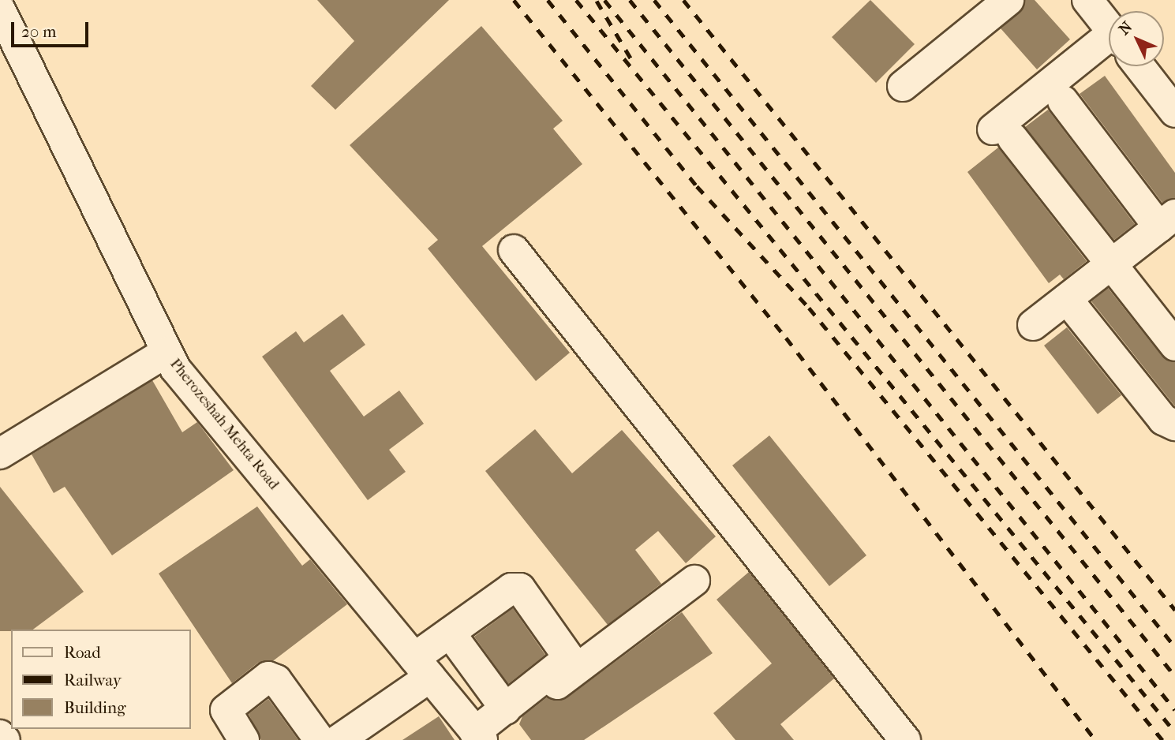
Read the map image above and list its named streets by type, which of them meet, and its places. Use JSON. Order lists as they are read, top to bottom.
{
  "streets": {
    "street": ["Pherozeshah Mehta Road"]
  },
  "legend": ["Road", "Railway", "Building"],
  "scale_bar": "20 m",
  "north": "top left"
}
